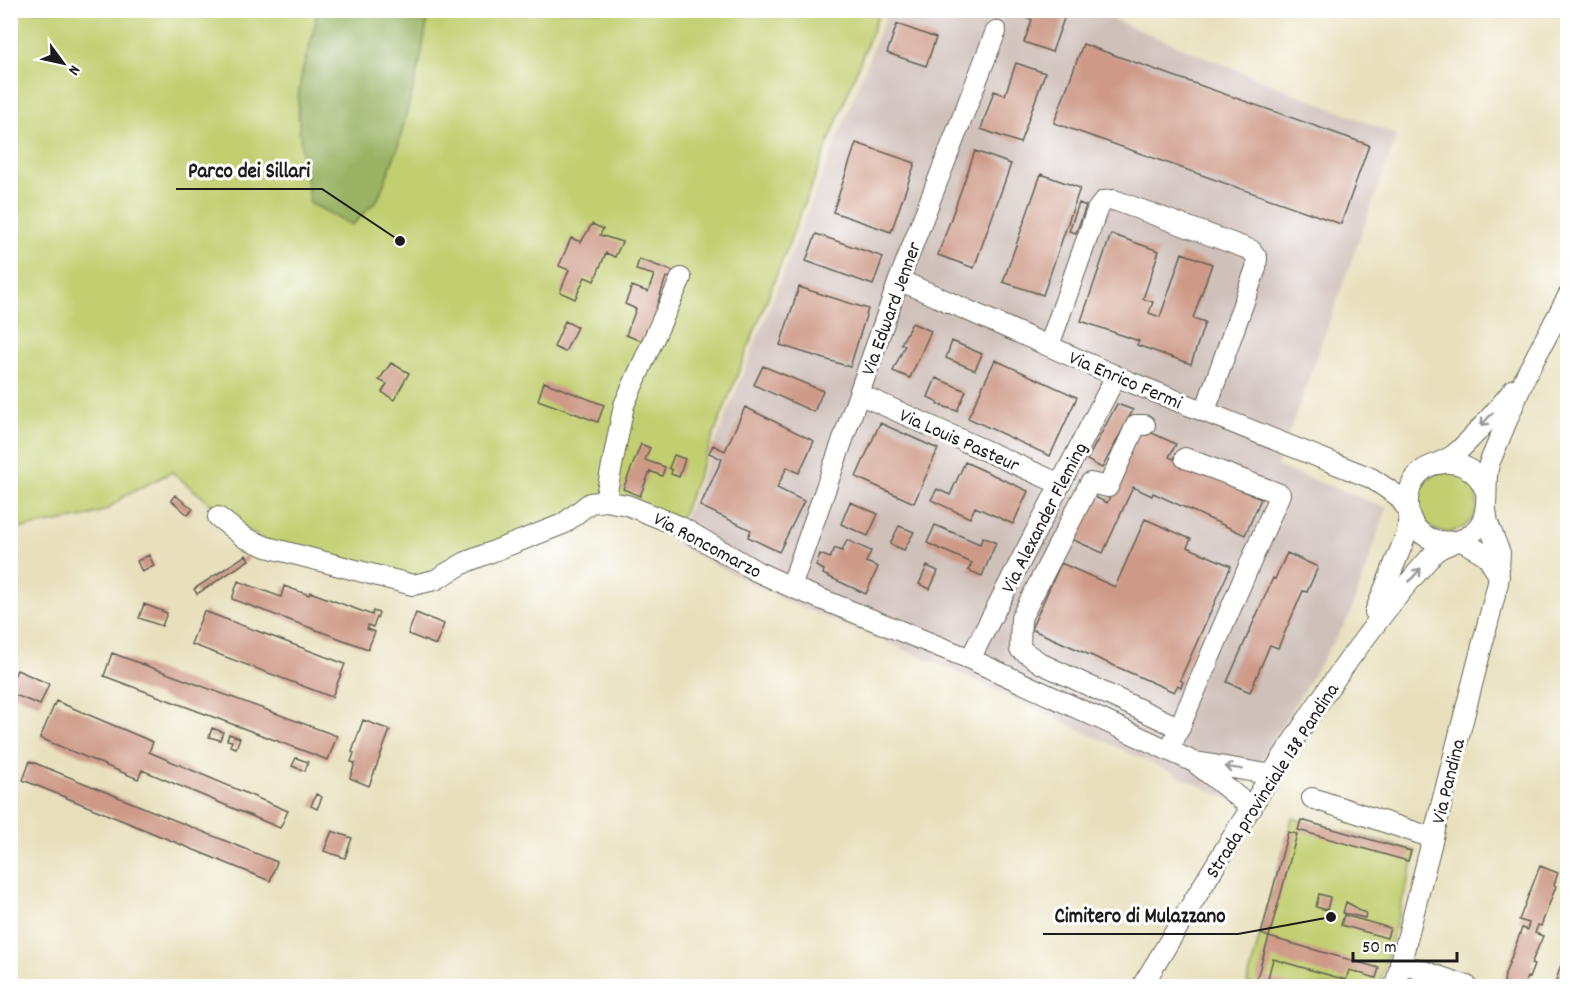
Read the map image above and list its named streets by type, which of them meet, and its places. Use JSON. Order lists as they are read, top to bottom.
{
  "streets": {
    "street": [
      "Via Edward Jenner",
      "Via Enrico Fermi",
      "Via Louis Pasteur",
      "Via Alexander Fleming",
      "Via Roncomarzo",
      "Strada provinciale 138 Pandina",
      "Via Pandina"
    ]
  },
  "crossings": [
    ["Via Edward Jenner", "Via Enrico Fermi"],
    ["Via Edward Jenner", "Via Louis Pasteur"],
    ["Via Edward Jenner", "Via Roncomarzo"],
    ["Via Enrico Fermi", "Via Alexander Fleming"],
    ["Via Enrico Fermi", "Via Pandina"],
    ["Via Louis Pasteur", "Via Alexander Fleming"],
    ["Via Alexander Fleming", "Via Roncomarzo"],
    ["Via Roncomarzo", "Strada provinciale 138 Pandina"]
  ],
  "places": ["Parco dei Sillari", "Cimitero di Mulazzano"],
  "scale_bar": "50 m",
  "north": "bottom right"
}
